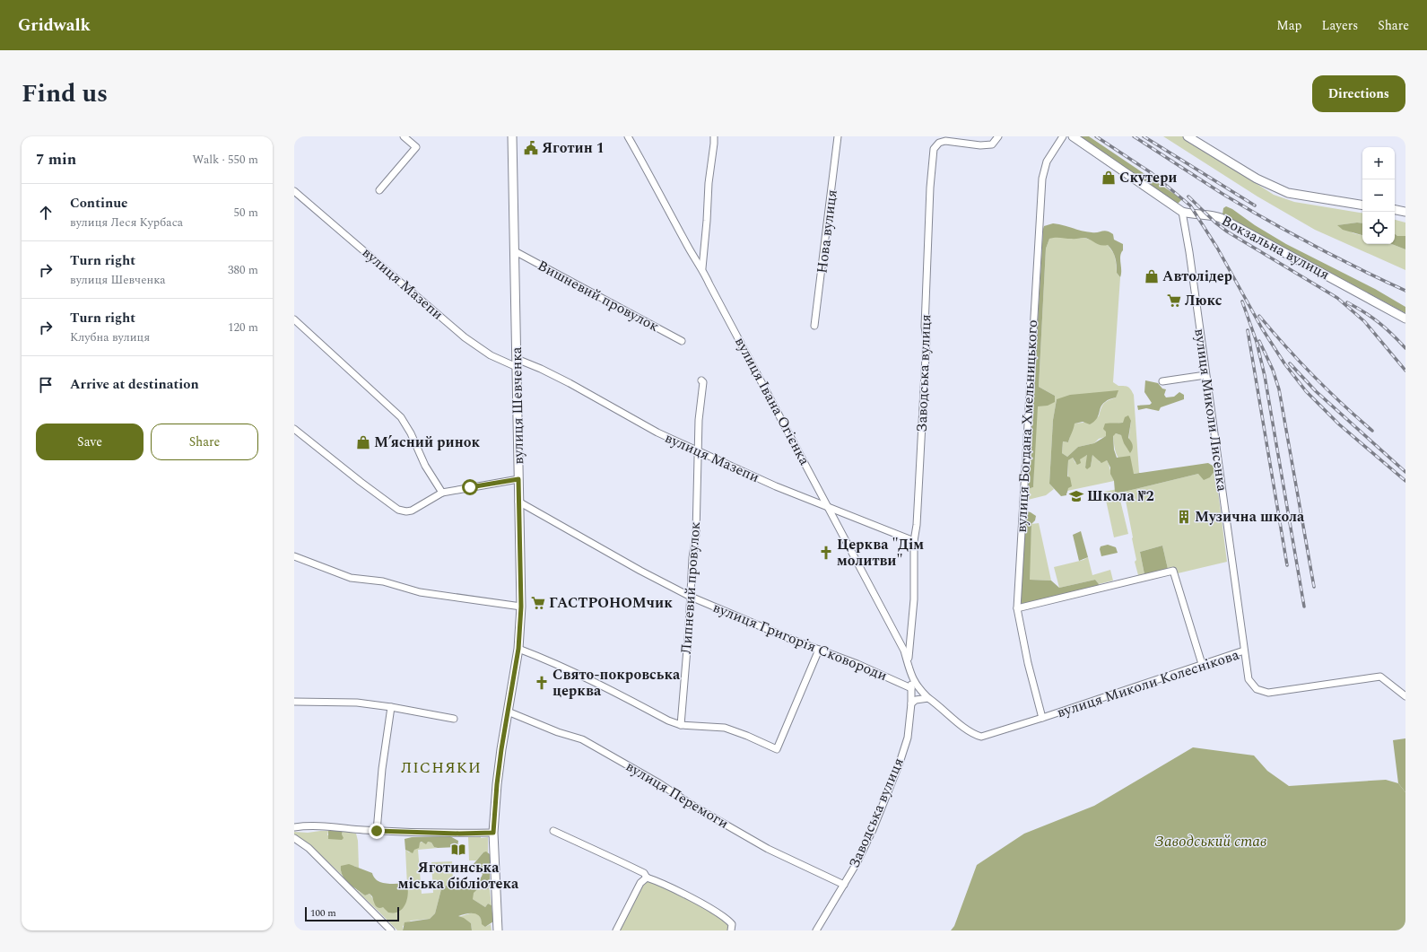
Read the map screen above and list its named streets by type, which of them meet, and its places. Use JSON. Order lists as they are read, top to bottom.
{
  "streets": {
    "street": [
      "Нова вулиця",
      "Вокзальна вулиця",
      "вулиця Мазепи",
      "Вишневий провулок",
      "Заводська вулиця",
      "вулиця Івана Огієнка",
      "вулиця Шевченка",
      "вулиця Миколи Лисенка",
      "вулиця Богдана Хмельницького",
      "Липневий провулок",
      "вулиця Григорія Сковороди",
      "вулиця Миколи Колеснікова",
      "вулиця Перемоги"
    ]
  },
  "crossings": [
    ["Вокзальна вулиця", "вулиця Миколи Лисенка"],
    ["вулиця Мазепи", "Заводська вулиця"],
    ["вулиця Мазепи", "вулиця Івана Огієнка"],
    ["вулиця Мазепи", "вулиця Шевченка"],
    ["вулиця Мазепи", "Липневий провулок"],
    ["Вишневий провулок", "вулиця Шевченка"],
    ["Заводська вулиця", "вулиця Івана Огієнка"],
    ["Заводська вулиця", "вулиця Григорія Сковороди"],
    ["Заводська вулиця", "вулиця Миколи Колеснікова"],
    ["Заводська вулиця", "вулиця Перемоги"],
    ["вулиця Шевченка", "вулиця Григорія Сковороди"],
    ["вулиця Шевченка", "вулиця Перемоги"],
    ["вулиця Миколи Лисенка", "вулиця Миколи Колеснікова"],
    ["вулиця Богдана Хмельницького", "вулиця Миколи Колеснікова"],
    ["Липневий провулок", "вулиця Григорія Сковороди"]
  ],
  "districts": ["ЛІСНЯКИ"],
  "water": ["Заводський став"],
  "places": {
    "public building": ["Яготин 1"],
    "shop": ["Скутери", "Автолідер", "М’ясний ринок"],
    "supermarket": ["Люкс", "ГАСТРОНОМчик"],
    "school or university": ["Школа №2"],
    "building": ["Музична школа"],
    "church": ["Церква \"Дім молитви\"", "Свято-покровська церква"],
    "library": ["Яготинська міська бібліотека"]
  },
  "scale_bar": "100 m",
  "page": {
    "header": "Gridwalk",
    "nav": ["Map", "Layers", "Share"],
    "title": "Find us",
    "buttons": [
      "Directions",
      ["Save", "Share"]
    ],
    "heading": ["7 min", "Walk · 550 m"],
    "map_buttons": ["+", "−"],
    "list": [
      ["Continue", "вулиця Леся Курбаса", "50 m"],
      ["Turn right", "вулиця Шевченка", "380 m"],
      ["Turn right", "Клубна вулиця", "120 m"],
      "Arrive at destination"
    ],
    "scale": "100 m"
  }
}
